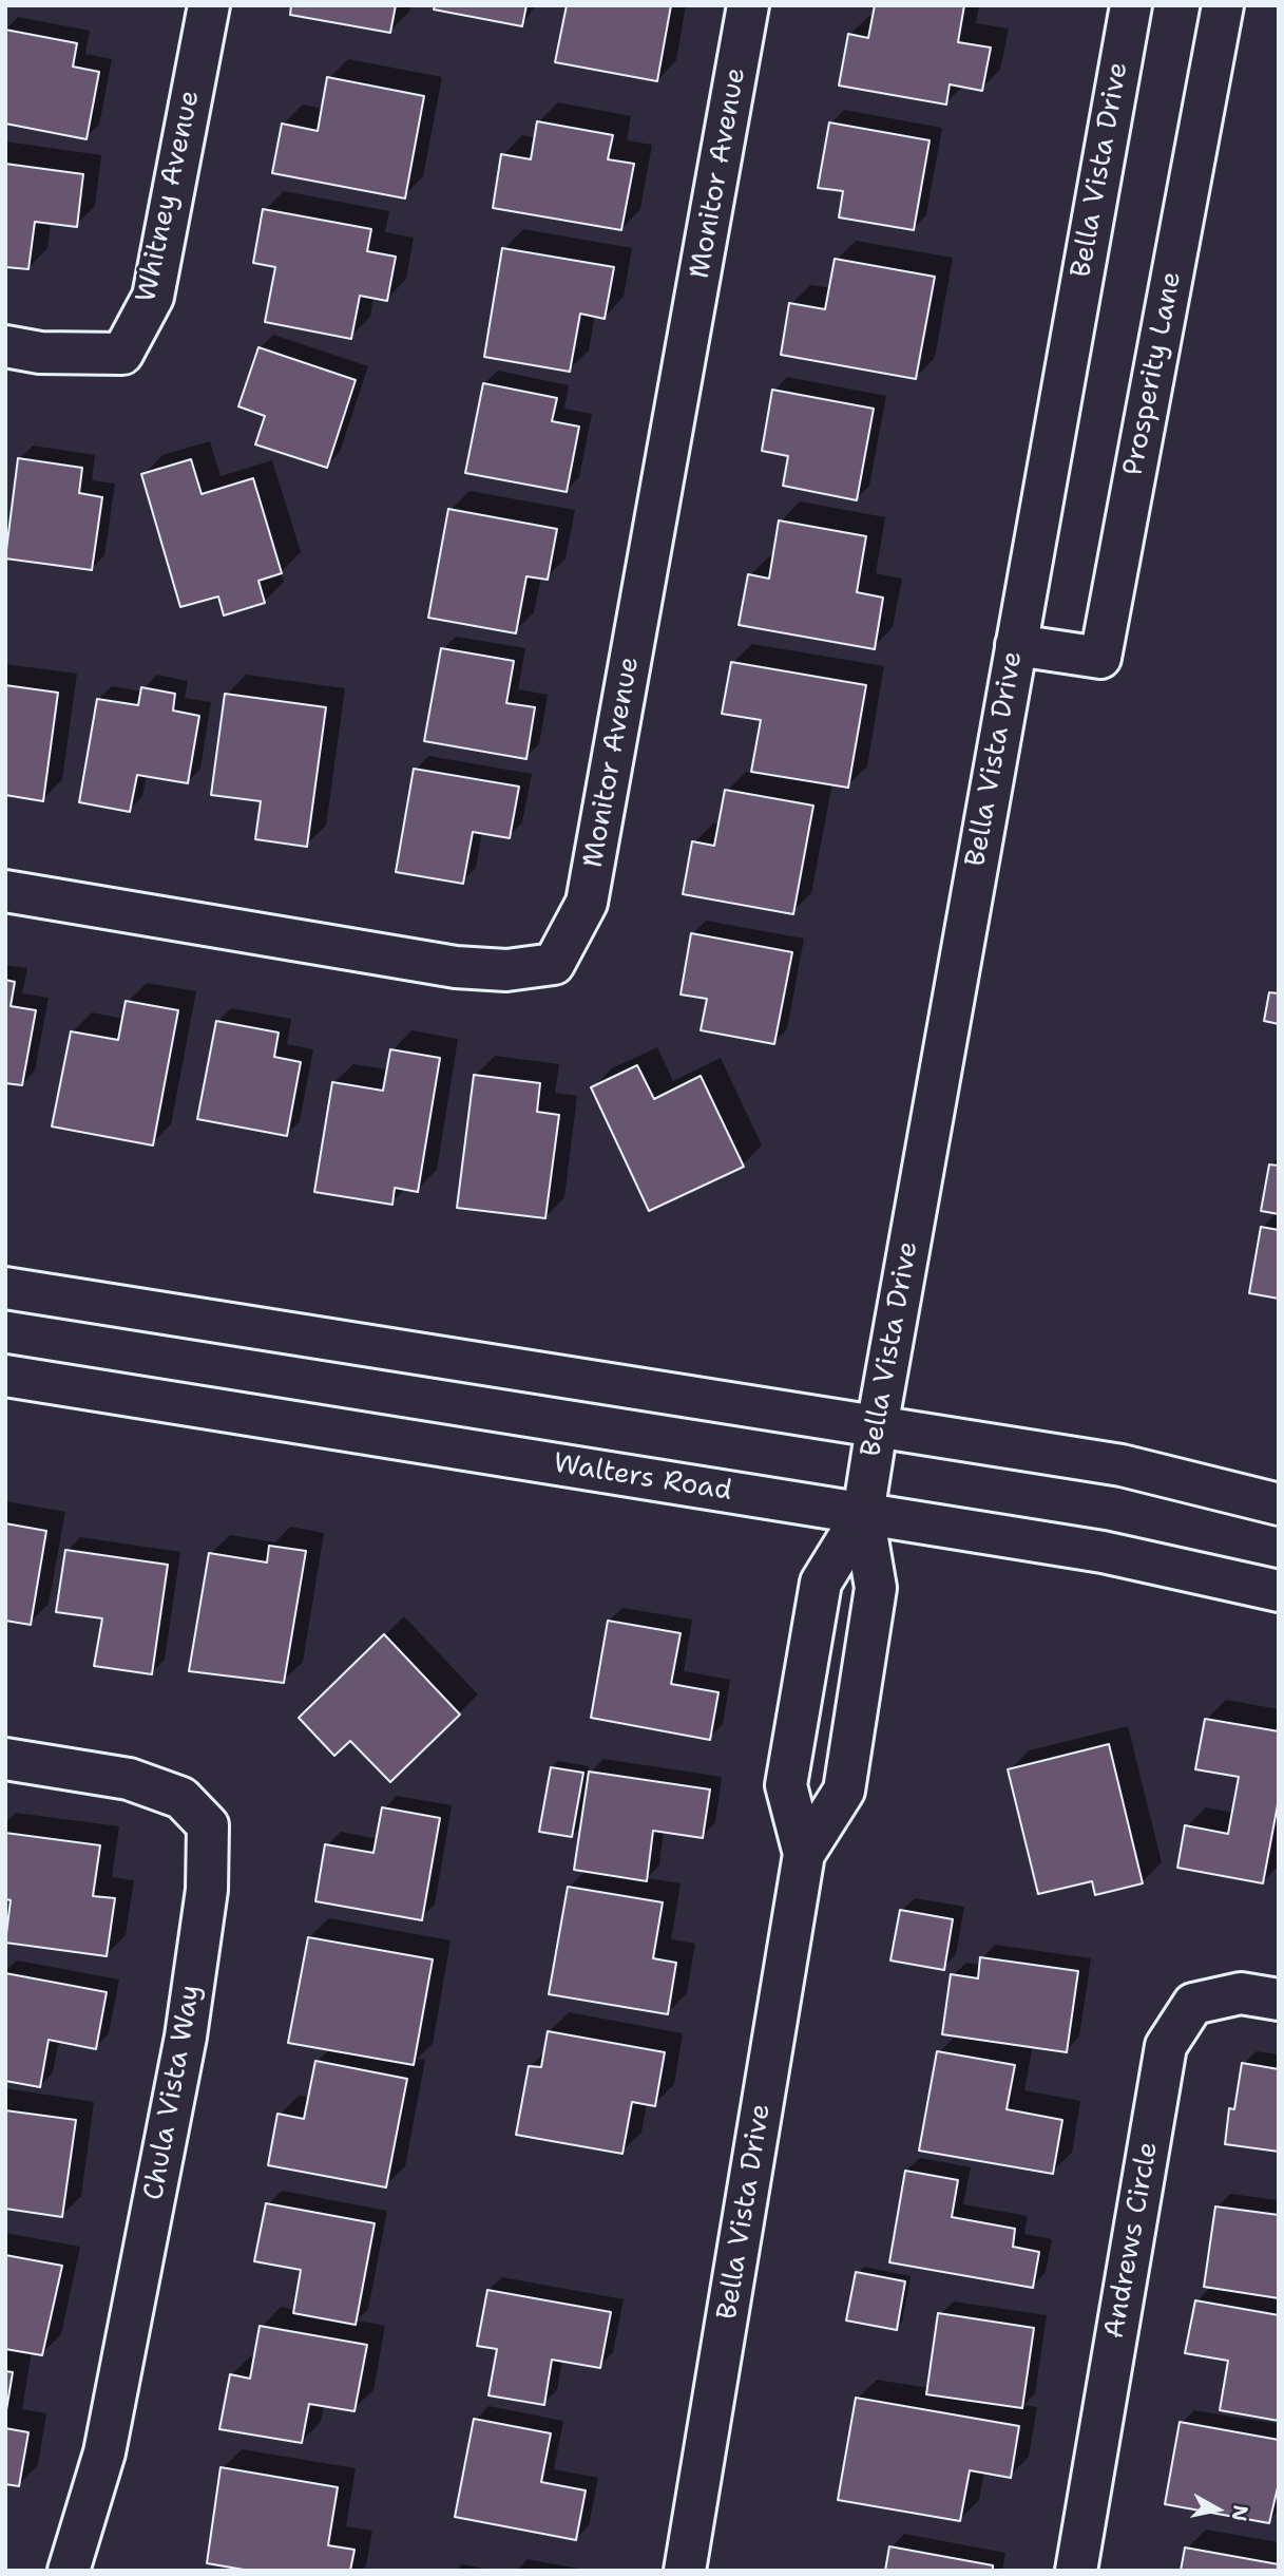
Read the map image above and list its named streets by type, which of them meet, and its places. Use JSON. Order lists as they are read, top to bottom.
{
  "streets": {
    "street": [
      "Bella Vista Drive",
      "Monitor Avenue",
      "Whitney Avenue",
      "Prosperity Lane",
      "Walters Road",
      "Chula Vista Way",
      "Andrews Circle"
    ]
  },
  "crossings": [
    ["Bella Vista Drive", "Prosperity Lane"],
    ["Bella Vista Drive", "Walters Road"]
  ],
  "north": "right"
}
